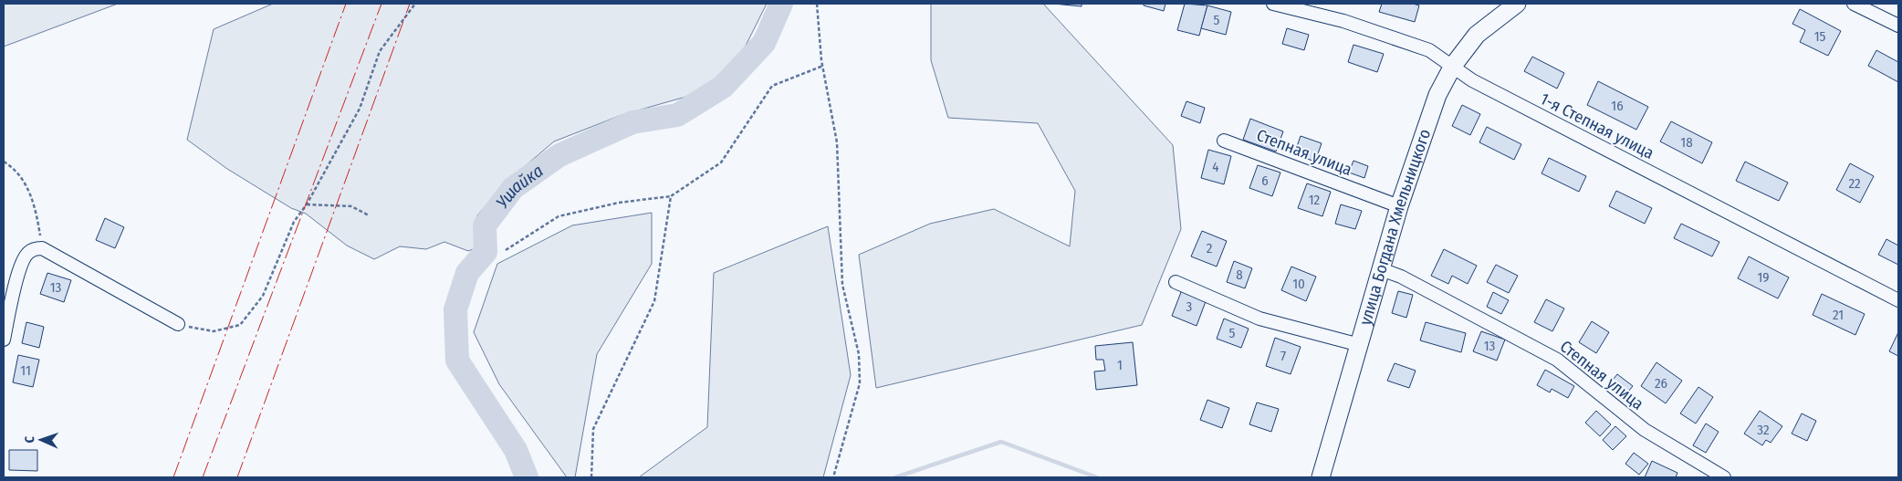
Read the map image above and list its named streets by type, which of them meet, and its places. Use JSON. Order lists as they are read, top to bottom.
{
  "streets": {
    "street": ["1-я Степная улица", "Степная улица", "улица Богдана Хмельницкого"]
  },
  "crossings": [
    ["1-я Степная улица", "улица Богдана Хмельницкого"],
    ["Степная улица", "улица Богдана Хмельницкого"]
  ],
  "water": ["Ушайка"],
  "house_numbers": [
    "5",
    "15",
    "16",
    "18",
    "4",
    "6",
    "22",
    "12",
    "2",
    "8",
    "19",
    "10",
    "13",
    "3",
    "21",
    "5",
    "13",
    "7",
    "1",
    "11",
    "26",
    "32"
  ],
  "north": "left"
}
